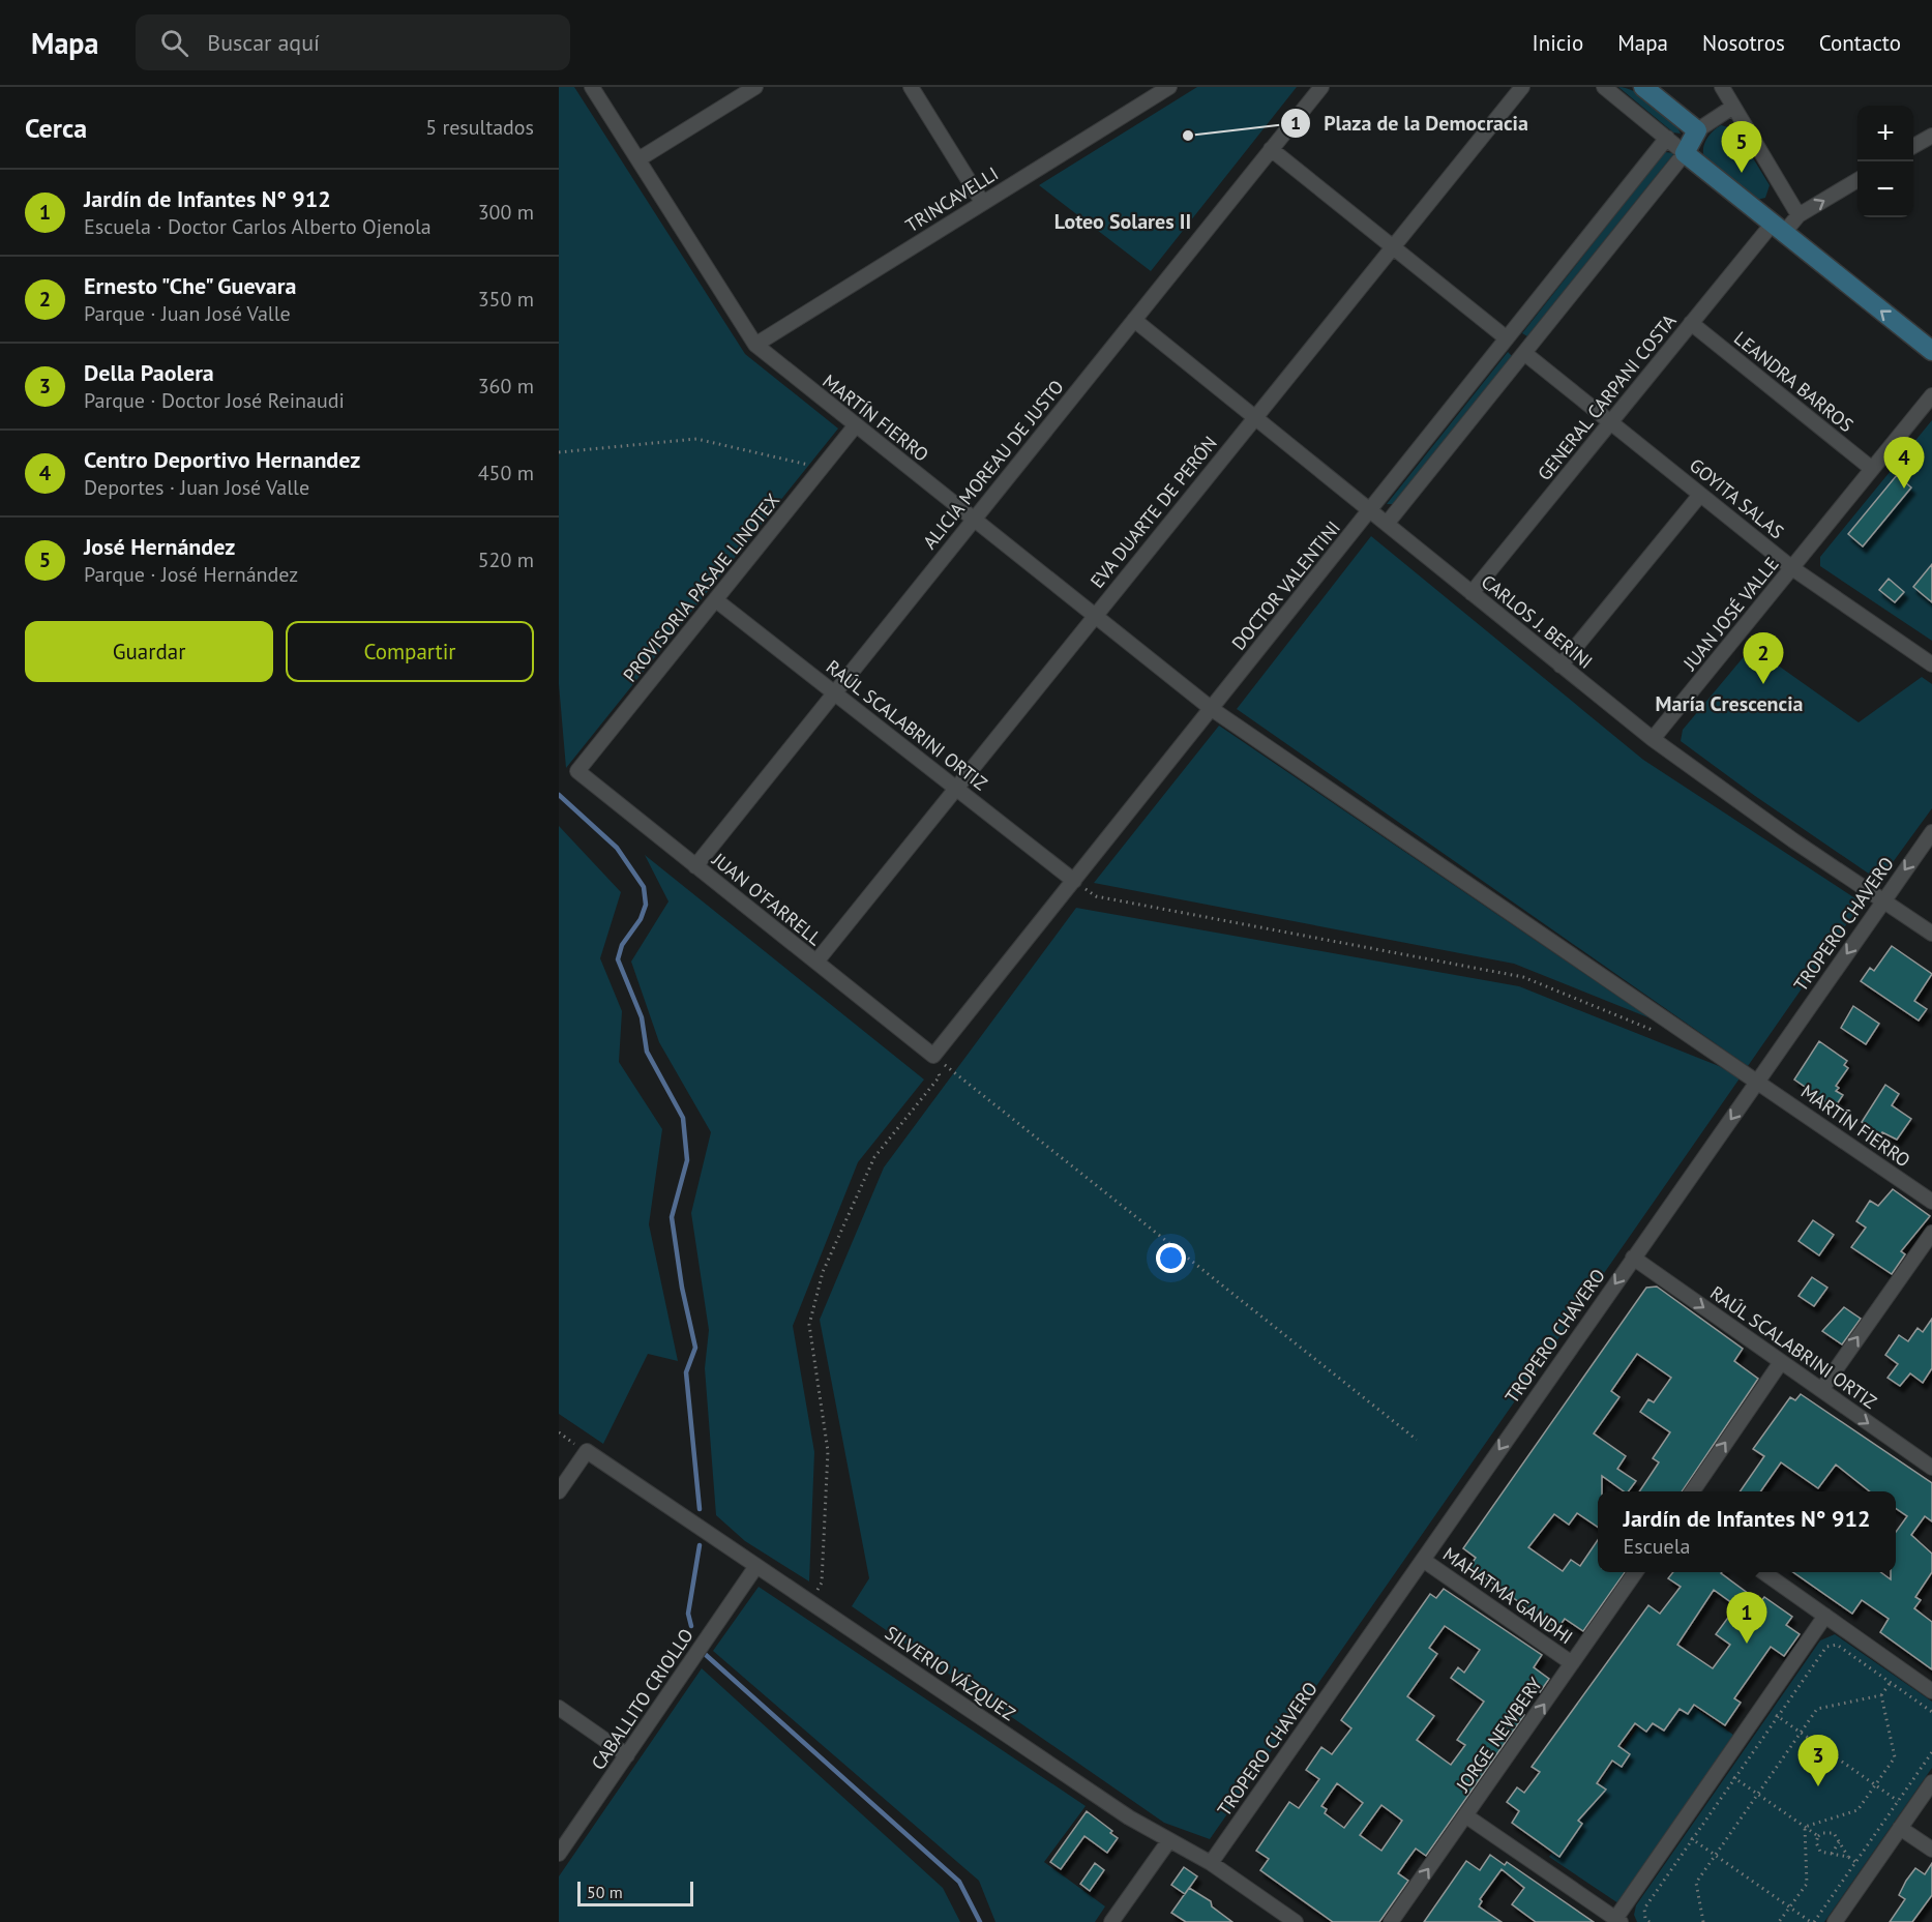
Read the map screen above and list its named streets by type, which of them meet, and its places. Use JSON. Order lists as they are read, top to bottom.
{
  "streets": {
    "street": [
      "TRINCAVELLI",
      "LEANDRA BARROS",
      "GENERAL CARPANI COSTA",
      "MARTÍN FIERRO",
      "ALICIA MOREAU DE JUSTO",
      "GOYITA SALAS",
      "EVA DUARTE DE PERÓN",
      "DOCTOR VALENTINI",
      "PROVISORIA PASAJE LINOTEX",
      "JUAN JOSÉ VALLE",
      "CARLOS J. BERINI",
      "RAÚL SCALABRINI ORTIZ",
      "JUAN O'FARRELL",
      "TROPERO CHAVERO",
      "MAHATMA GANDHI",
      "SILVERIO VÁZQUEZ",
      "CABALLITO CRIOLLO",
      "JORGE NEWBERY"
    ]
  },
  "crossings": [
    ["TRINCAVELLI", "MARTÍN FIERRO"],
    ["LEANDRA BARROS", "GENERAL CARPANI COSTA"],
    ["LEANDRA BARROS", "JUAN JOSÉ VALLE"],
    ["GENERAL CARPANI COSTA", "GOYITA SALAS"],
    ["GENERAL CARPANI COSTA", "CARLOS J. BERINI"],
    ["MARTÍN FIERRO", "ALICIA MOREAU DE JUSTO"],
    ["MARTÍN FIERRO", "EVA DUARTE DE PERÓN"],
    ["MARTÍN FIERRO", "DOCTOR VALENTINI"],
    ["MARTÍN FIERRO", "PROVISORIA PASAJE LINOTEX"],
    ["MARTÍN FIERRO", "TROPERO CHAVERO"],
    ["ALICIA MOREAU DE JUSTO", "CARLOS J. BERINI"],
    ["ALICIA MOREAU DE JUSTO", "RAÚL SCALABRINI ORTIZ"],
    ["ALICIA MOREAU DE JUSTO", "JUAN O'FARRELL"],
    ["GOYITA SALAS", "JUAN JOSÉ VALLE"],
    ["EVA DUARTE DE PERÓN", "CARLOS J. BERINI"],
    ["EVA DUARTE DE PERÓN", "RAÚL SCALABRINI ORTIZ"],
    ["EVA DUARTE DE PERÓN", "JUAN O'FARRELL"],
    ["DOCTOR VALENTINI", "CARLOS J. BERINI"],
    ["DOCTOR VALENTINI", "RAÚL SCALABRINI ORTIZ"],
    ["DOCTOR VALENTINI", "JUAN O'FARRELL"],
    ["PROVISORIA PASAJE LINOTEX", "RAÚL SCALABRINI ORTIZ"],
    ["PROVISORIA PASAJE LINOTEX", "JUAN O'FARRELL"],
    ["JUAN JOSÉ VALLE", "CARLOS J. BERINI"],
    ["CARLOS J. BERINI", "TROPERO CHAVERO"],
    ["RAÚL SCALABRINI ORTIZ", "TROPERO CHAVERO"],
    ["TROPERO CHAVERO", "MAHATMA GANDHI"],
    ["TROPERO CHAVERO", "SILVERIO VÁZQUEZ"],
    ["MAHATMA GANDHI", "JORGE NEWBERY"],
    ["SILVERIO VÁZQUEZ", "CABALLITO CRIOLLO"]
  ],
  "one_way": ["RAÚL SCALABRINI ORTIZ", "TROPERO CHAVERO", "JORGE NEWBERY"],
  "districts": ["Loteo Solares II", "María Crescencia"],
  "places": ["Plaza de la Democracia"],
  "scale_bar": "50 m",
  "page": {
    "header": "Mapa",
    "search": "Buscar aquí",
    "nav": [
      "Inicio",
      "Mapa",
      "Nosotros",
      "Contacto"
    ],
    "heading": ["Cerca", "5 resultados"],
    "map_buttons": ["+", "−"],
    "pins": [
      "5",
      "4",
      "2",
      "1",
      "3"
    ],
    "list": [
      {
        "mark": "1",
        "name": "Jardín de Infantes N° 912",
        "note": "Escuela · Doctor Carlos Alberto Ojenola",
        "value": "300 m"
      },
      {
        "mark": "2",
        "name": "Ernesto \"Che\" Guevara",
        "note": "Parque · Juan José Valle",
        "value": "350 m"
      },
      {
        "mark": "3",
        "name": "Della Paolera",
        "note": "Parque · Doctor José Reinaudi",
        "value": "360 m"
      },
      {
        "mark": "4",
        "name": "Centro Deportivo Hernandez",
        "note": "Deportes · Juan José Valle",
        "value": "450 m"
      },
      {
        "mark": "5",
        "name": "José Hernández",
        "note": "Parque · José Hernández",
        "value": "520 m"
      }
    ],
    "buttons": ["Guardar", "Compartir"],
    "popup": ["Jardín de Infantes N° 912", "Escuela"],
    "scale": "50 m"
  }
}
